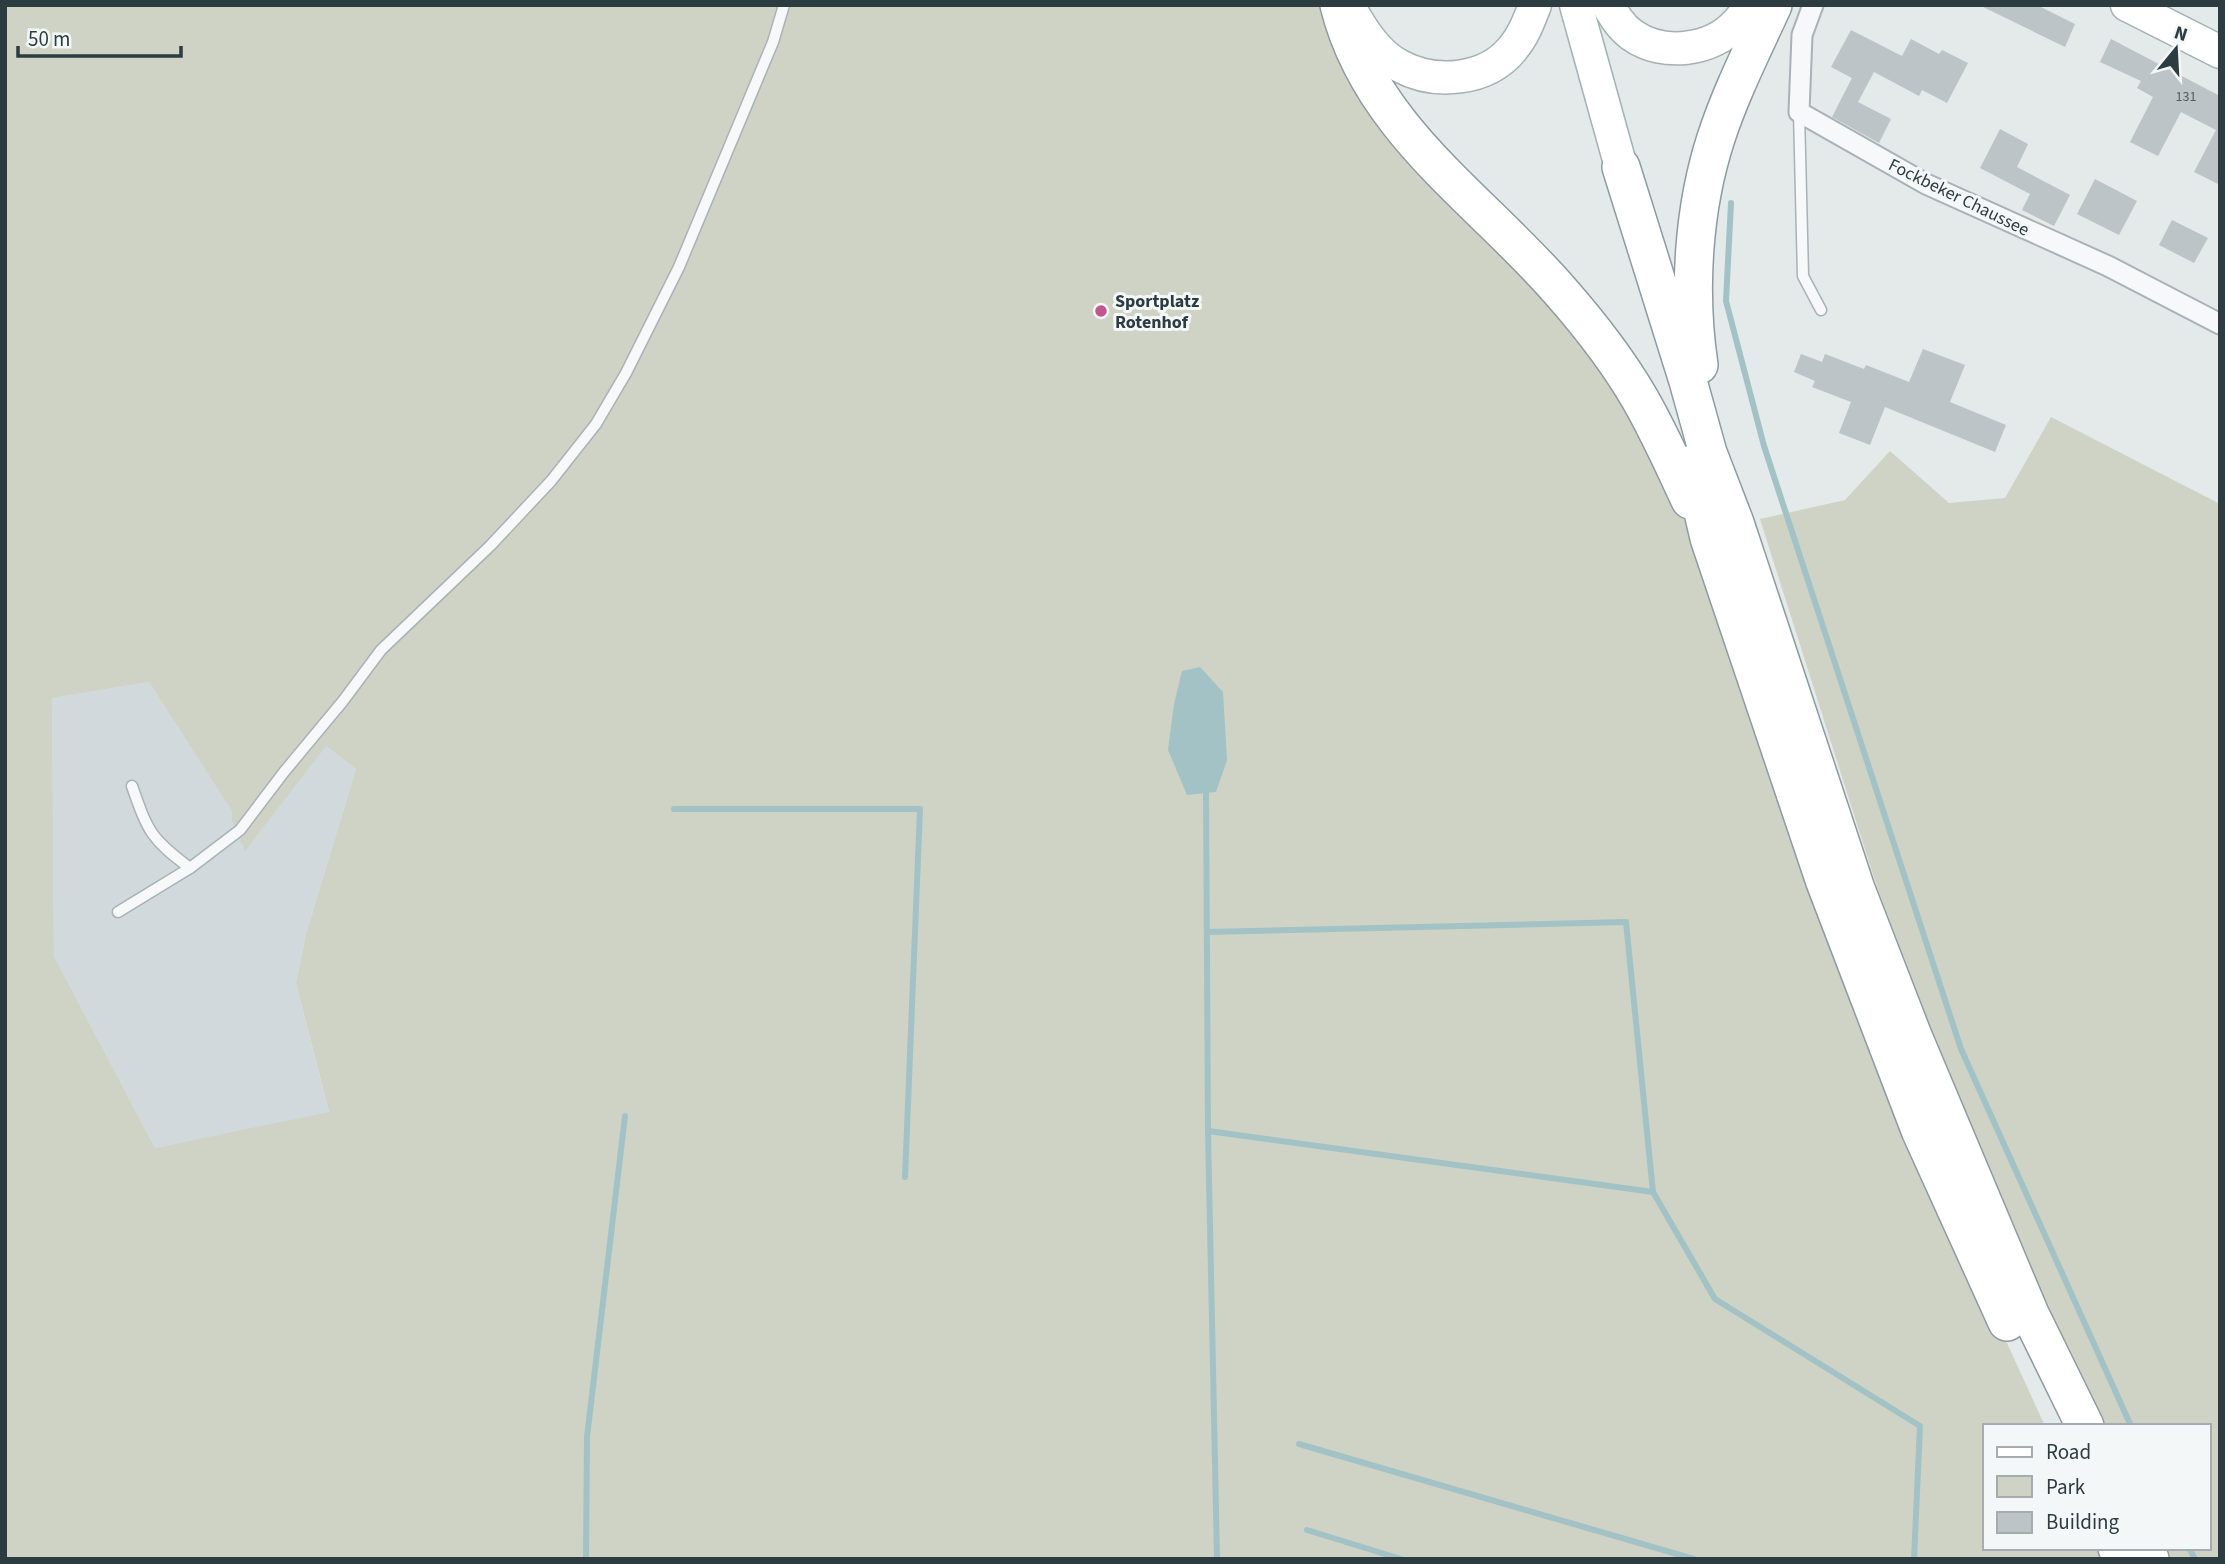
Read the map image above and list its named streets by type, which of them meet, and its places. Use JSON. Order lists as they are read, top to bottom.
{
  "streets": {
    "street": ["Fockbeker Chaussee"]
  },
  "places": ["Sportplatz Rotenhof"],
  "house_numbers": ["131"],
  "legend": ["Road", "Park", "Building"],
  "scale_bar": "50 m",
  "north": "top"
}
